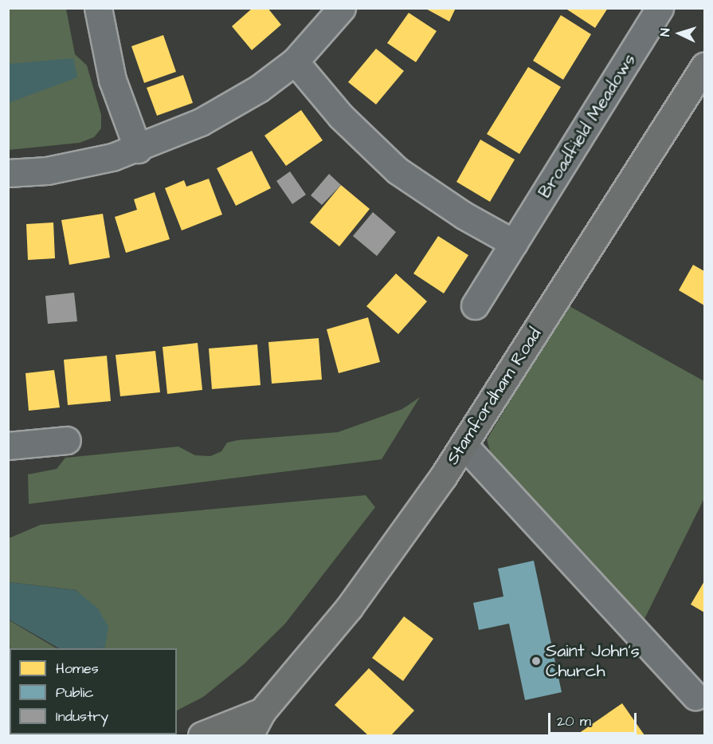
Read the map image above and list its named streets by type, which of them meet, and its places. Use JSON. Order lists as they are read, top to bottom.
{
  "streets": {
    "main road": ["Stamfordham Road"],
    "street": ["Broadfield Meadows"]
  },
  "places": ["Saint John's Church"],
  "legend": ["Homes", "Public", "Industry"],
  "scale_bar": "20 m",
  "north": "left"
}
